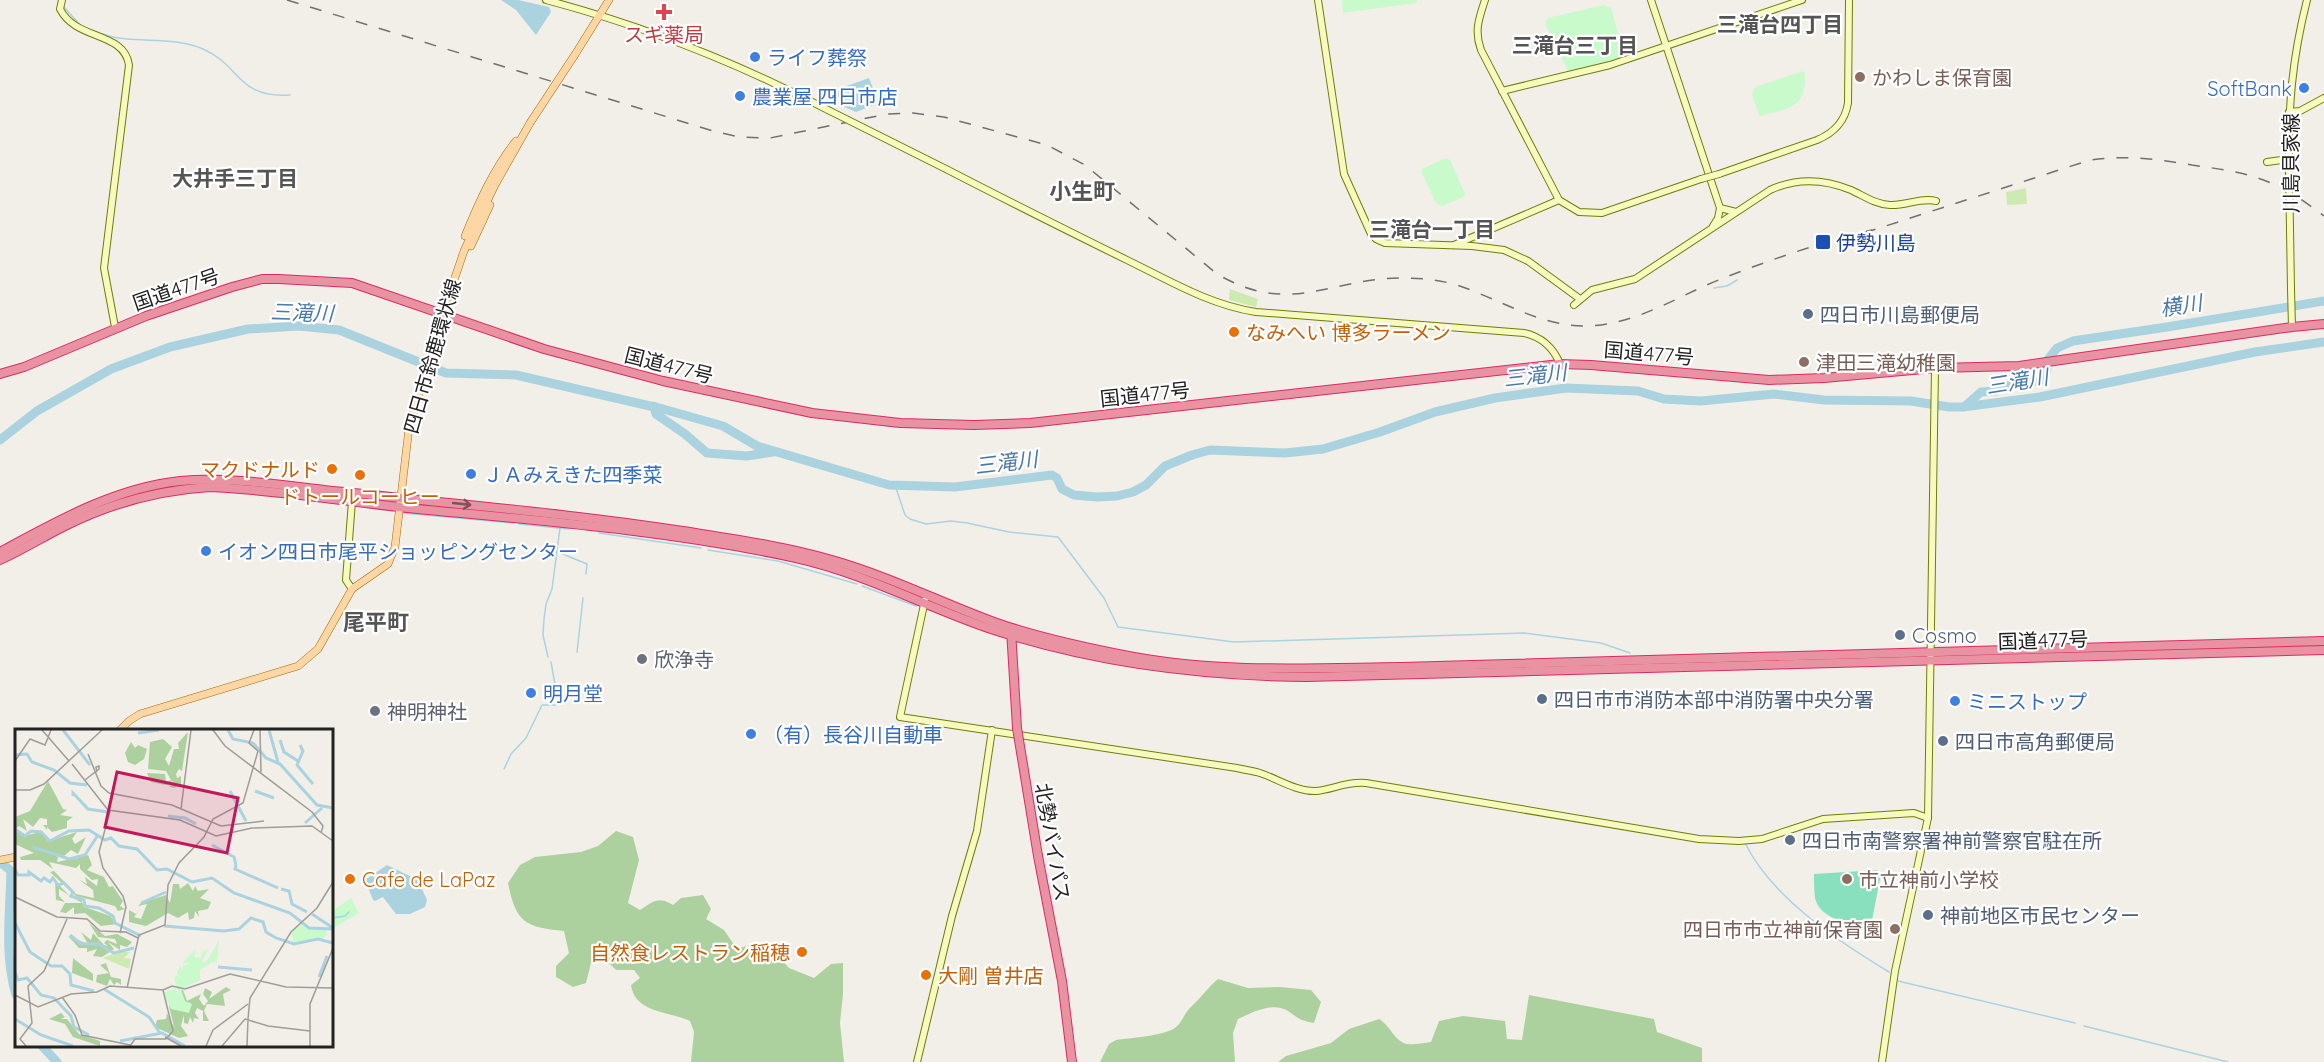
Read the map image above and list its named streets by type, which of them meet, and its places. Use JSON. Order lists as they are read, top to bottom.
{
  "streets": {
    "highway": ["国道477号", "北勢バイパス"],
    "main road": ["四日市鈴鹿環状線"],
    "street": ["川島貝家線"]
  },
  "crossings": [
    ["川島貝家線", "国道477号"],
    ["国道477号", "四日市鈴鹿環状線"],
    ["国道477号", "北勢バイパス"]
  ],
  "districts": [
    "三滝台四丁目",
    "三滝台三丁目",
    "大井手三丁目",
    "小生町",
    "三滝台一丁目",
    "尾平町"
  ],
  "water": ["横川", "三滝川"],
  "places": {
    "health": ["スギ薬局"],
    "other": [
      "ライフ葬祭",
      "かわしま保育園",
      "SoftBank",
      "農業屋 四日市店",
      "四日市川島郵便局",
      "なみへい 博多ラーメン",
      "津田三滝幼稚園",
      "マクドナルド",
      "ＪＡみえきた四季菜",
      "ドトールコーヒー",
      "イオン四日市尾平ショッピングセンター",
      "Cosmo",
      "欣浄寺",
      "明月堂",
      "四日市市消防本部中消防署中央分署",
      "ミニストップ",
      "神明神社",
      "（有）長谷川自動車",
      "四日市高角郵便局",
      "四日市南警察署神前警察官駐在所",
      "Cafe de LaPaz",
      "市立神前小学校",
      "神前地区市民センター",
      "四日市市立神前保育園",
      "自然食レストラン稲穂",
      "大剛 曽井店"
    ],
    "transit": ["伊勢川島"]
  }
}
